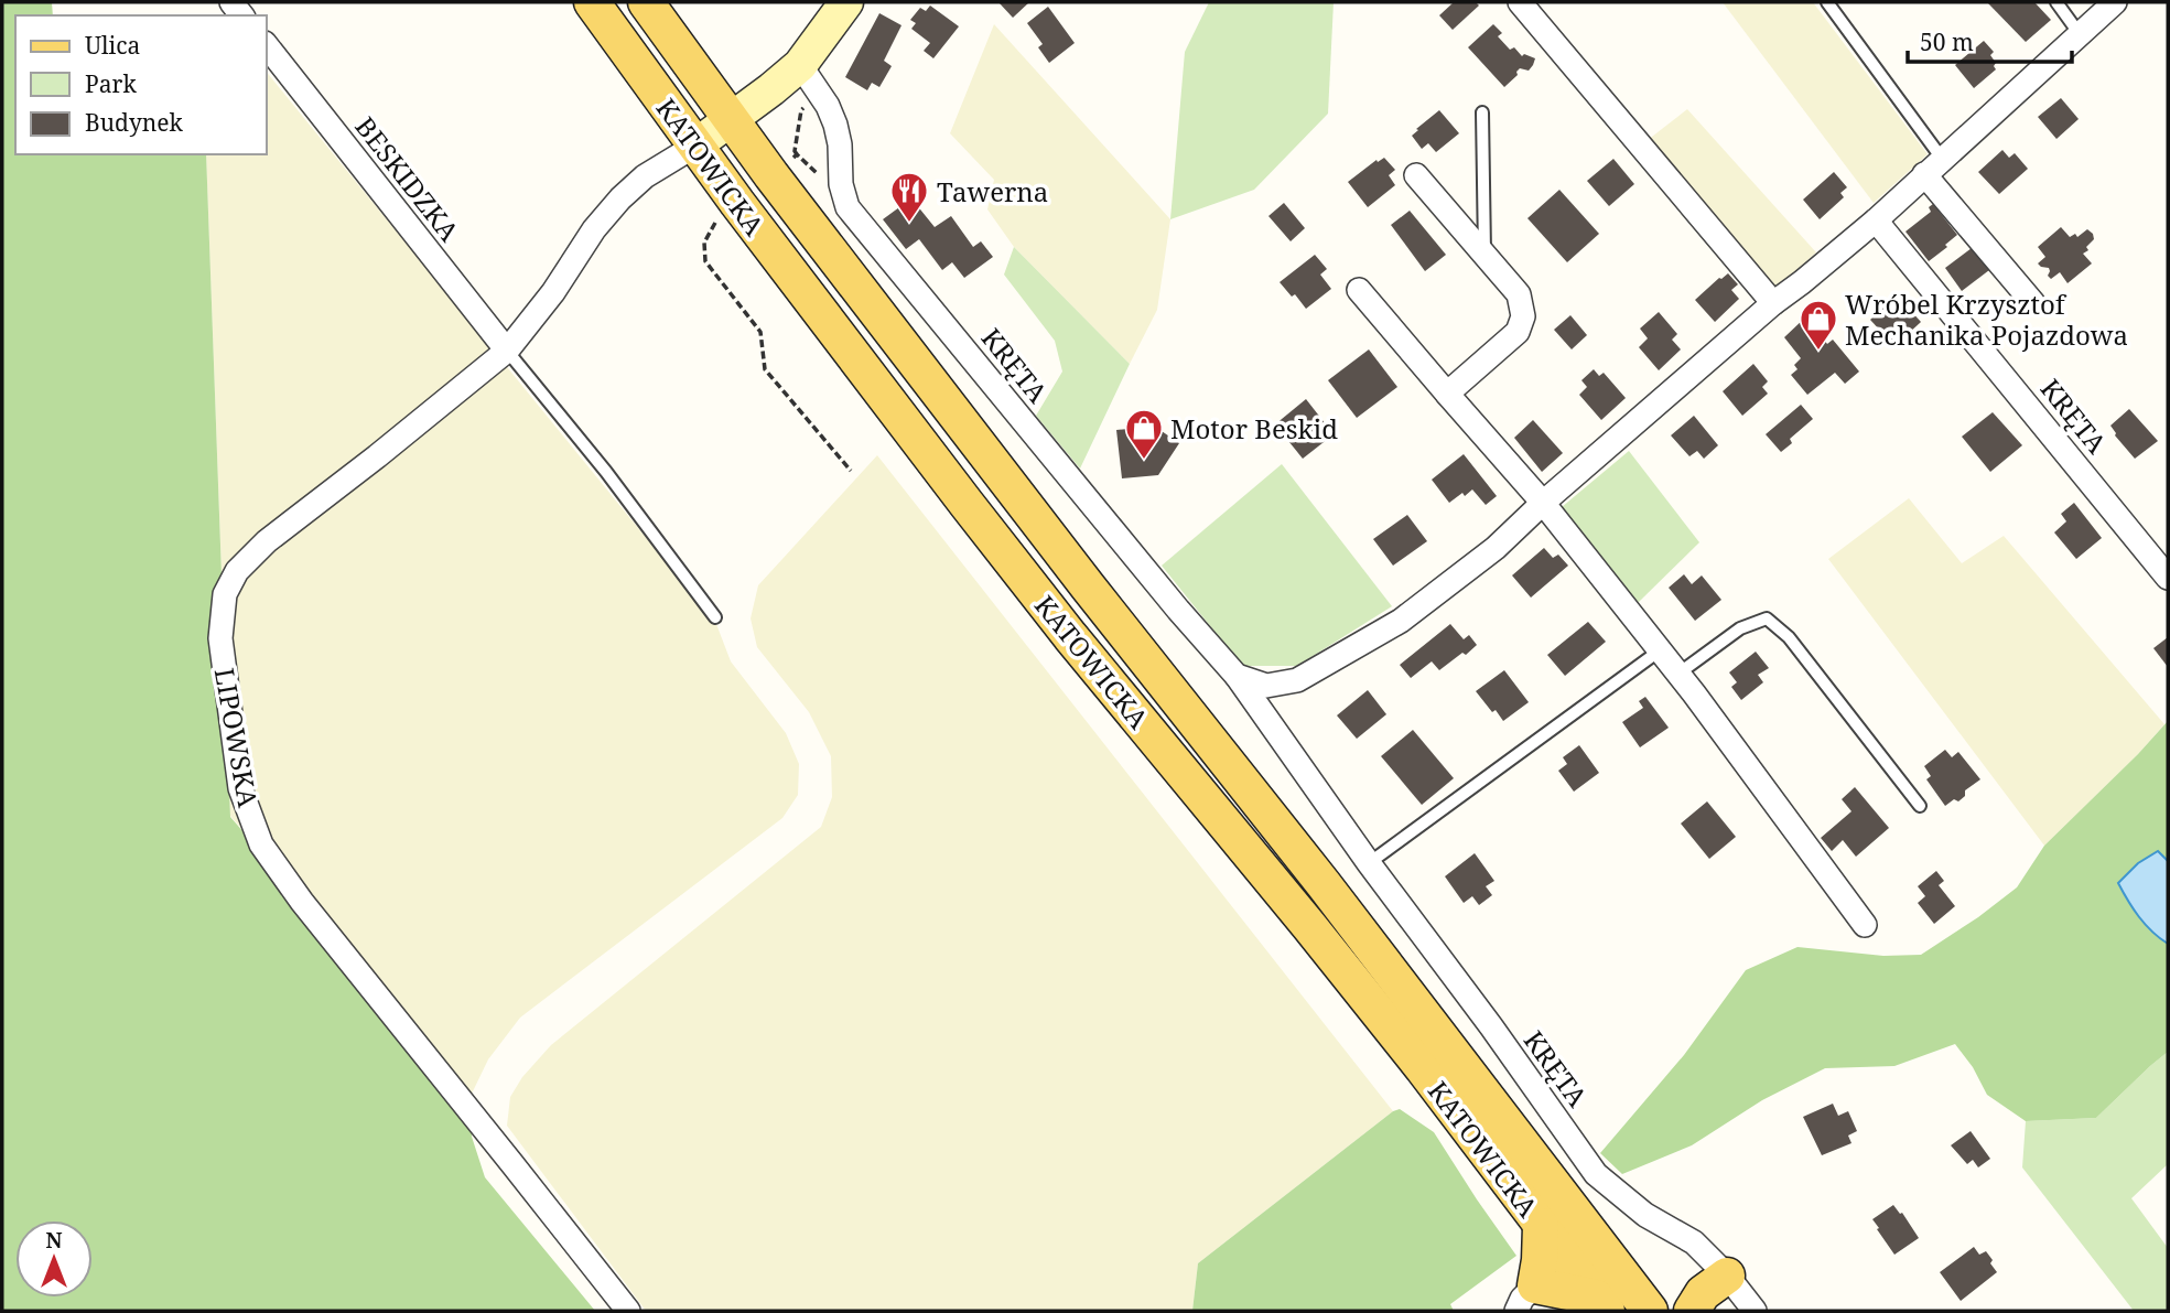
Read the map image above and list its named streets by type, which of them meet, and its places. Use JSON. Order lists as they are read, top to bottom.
{
  "streets": {
    "main road": ["KATOWICKA"],
    "street": ["BESKIDZKA", "KRĘTA", "LIPOWSKA"]
  },
  "crossings": [
    ["KATOWICKA", "LIPOWSKA"],
    ["BESKIDZKA", "LIPOWSKA"],
    ["KRĘTA", "LIPOWSKA"]
  ],
  "places": {
    "restaurant": ["Tawerna"],
    "shop": ["Wróbel Krzysztof Mechanika Pojazdowa", "Motor Beskid"]
  },
  "legend": ["Ulica", "Park", "Budynek"],
  "scale_bar": "50 m",
  "north": "top"
}
